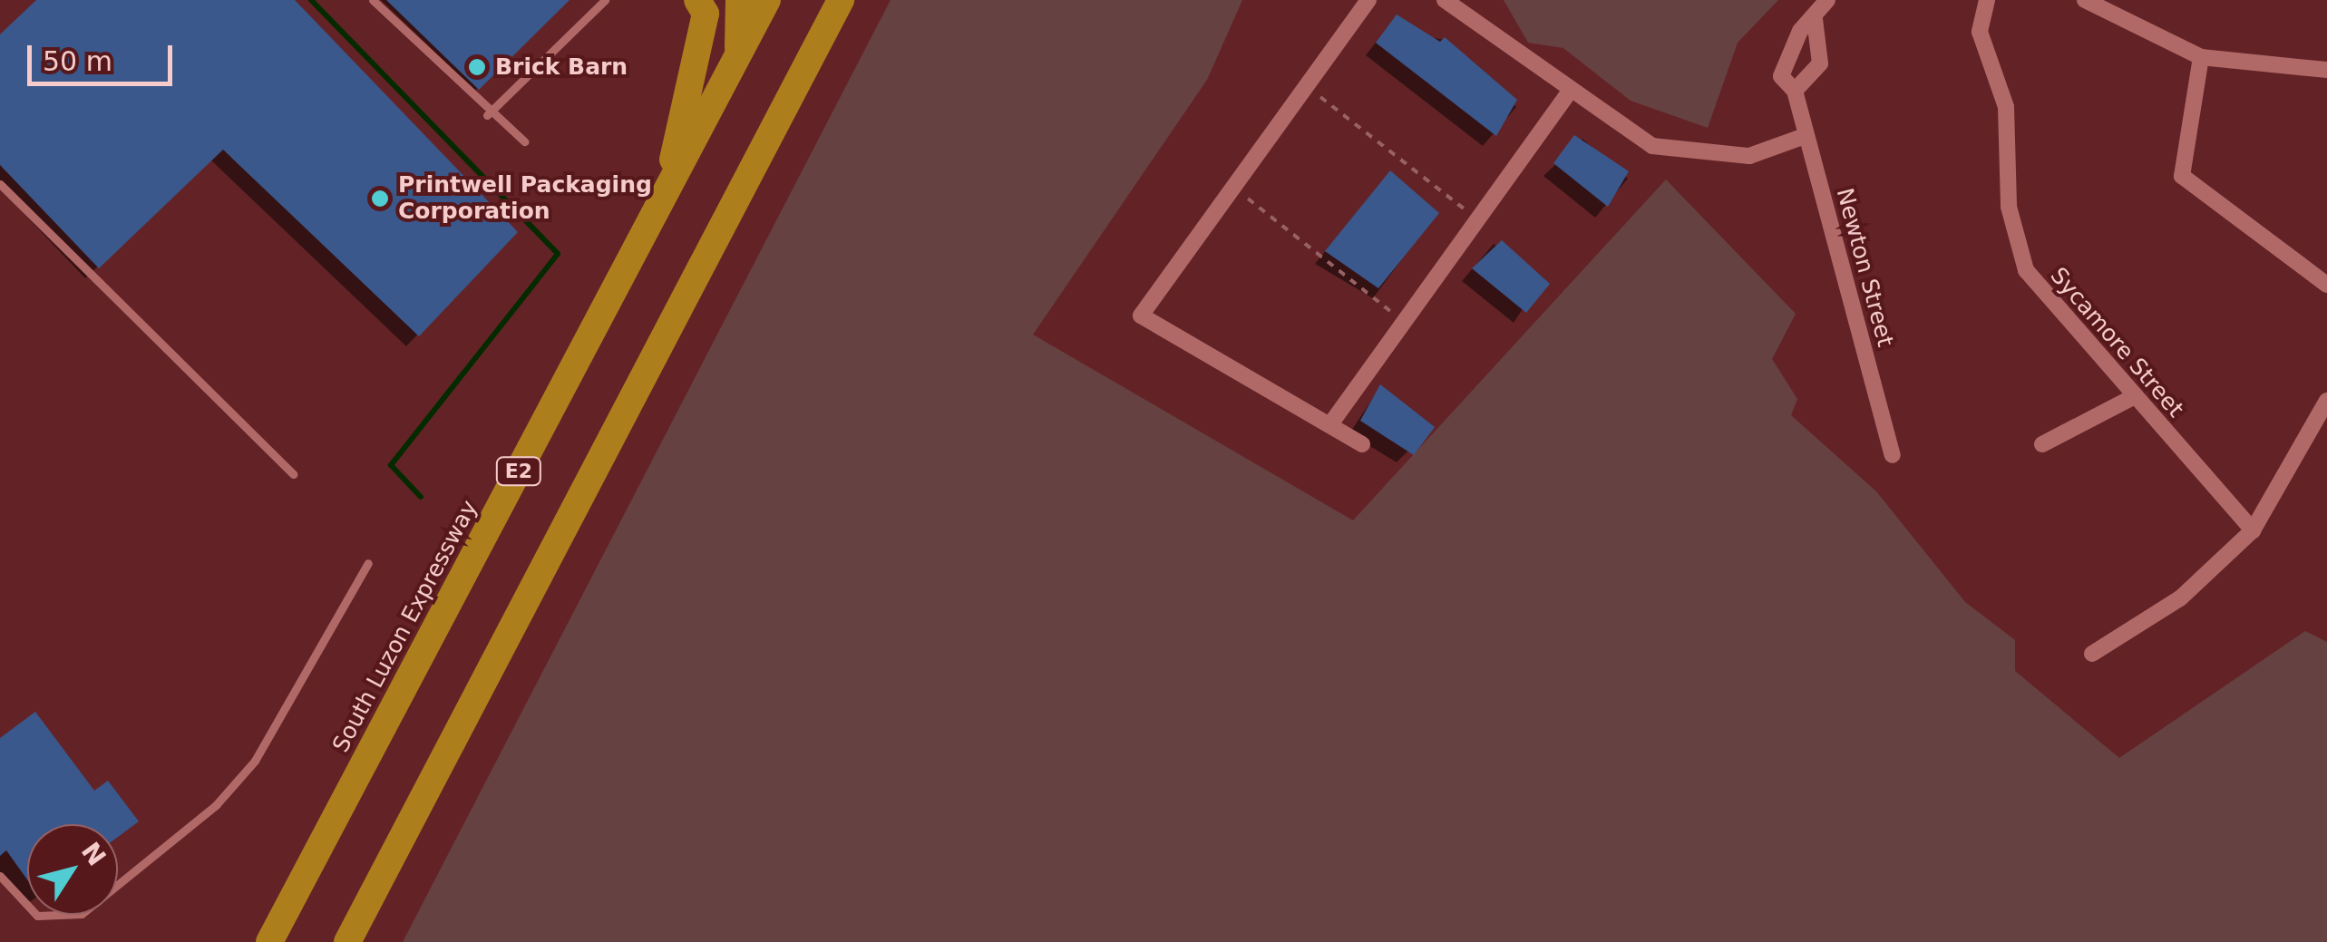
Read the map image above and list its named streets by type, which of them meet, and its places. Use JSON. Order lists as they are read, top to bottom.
{
  "streets": {
    "highway": ["E2", "South Luzon Expressway"],
    "street": ["Newton Street", "Sycamore Street"]
  },
  "places": ["Brick Barn", "Printwell Packaging Corporation"],
  "scale_bar": "50 m",
  "north": "top right"
}
